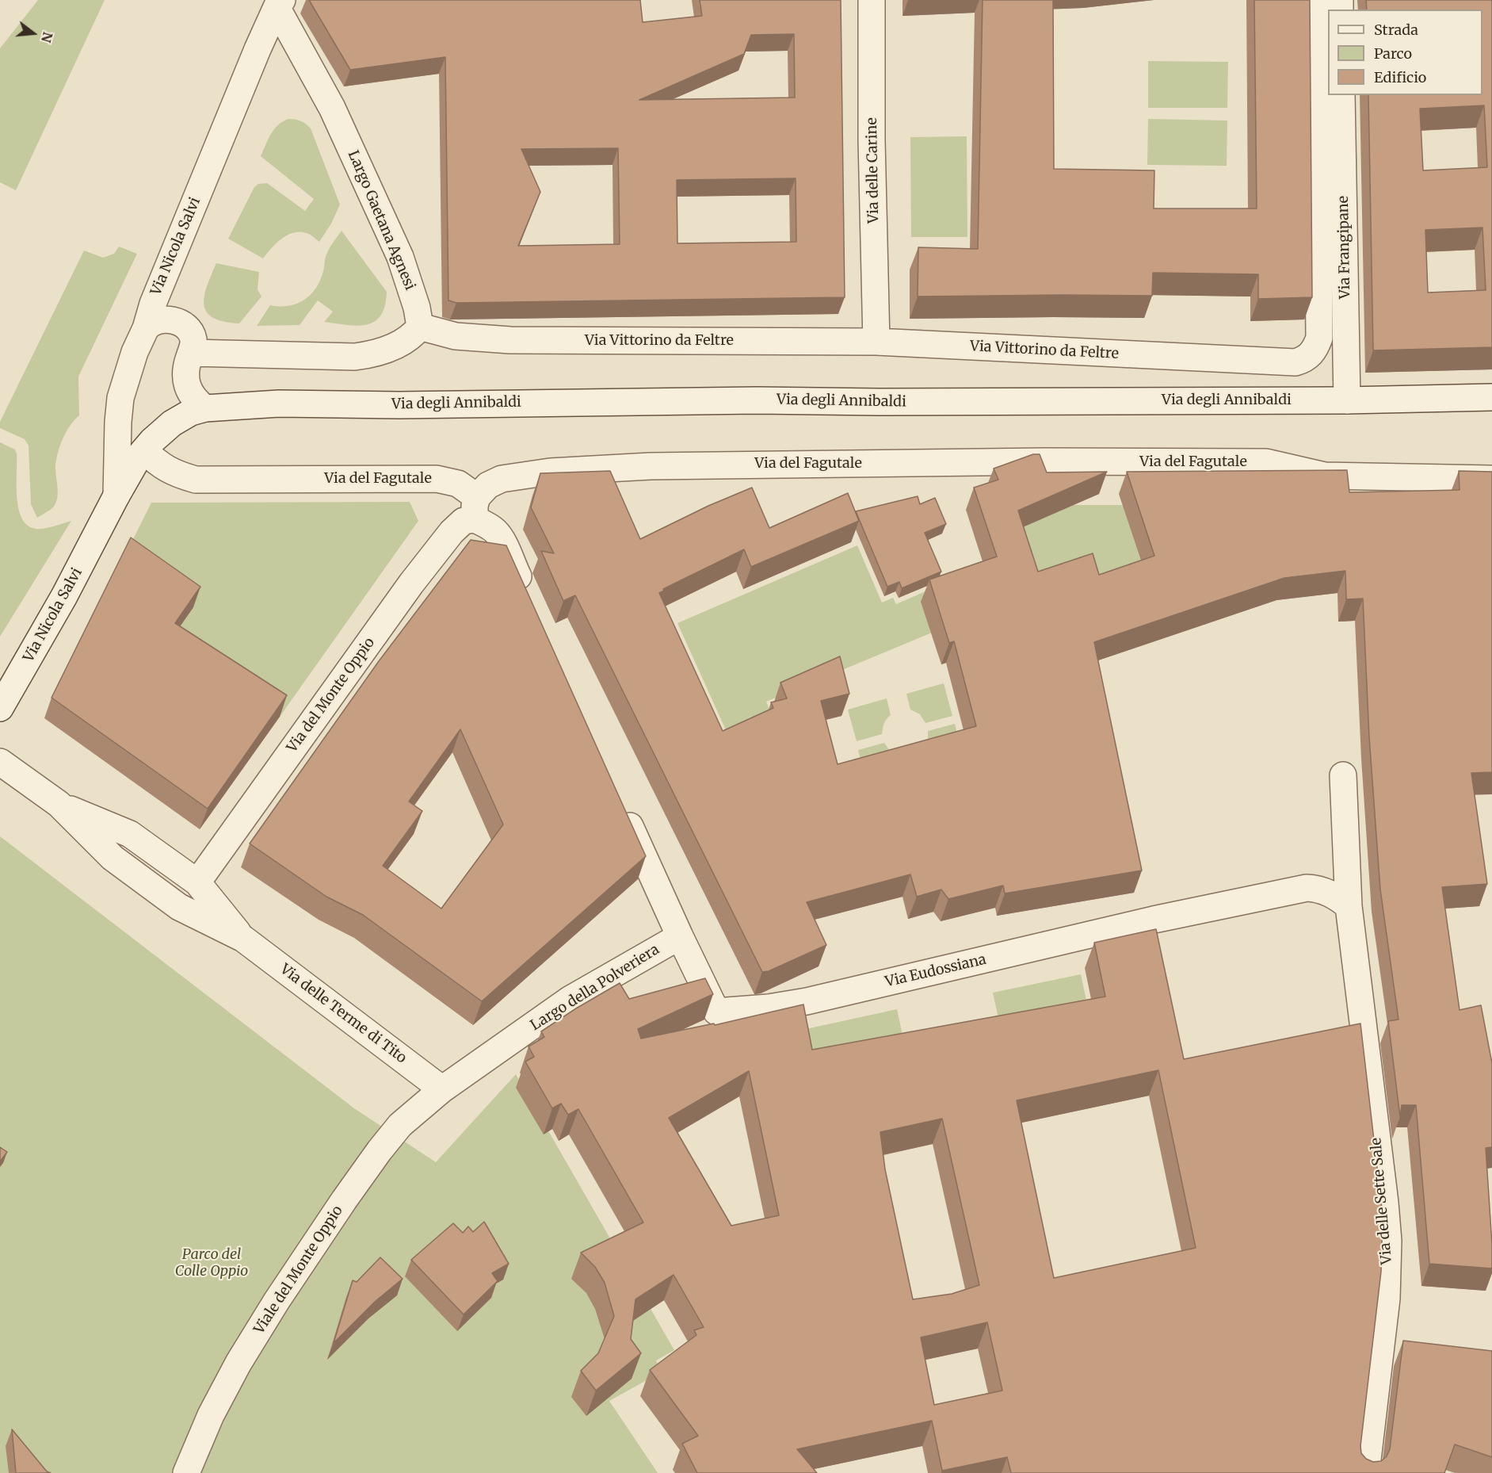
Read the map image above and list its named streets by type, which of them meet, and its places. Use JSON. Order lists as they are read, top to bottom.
{
  "streets": {
    "street": [
      "Via delle Carine",
      "Largo Gaetana Agnesi",
      "Via Nicola Salvi",
      "Via Frangipane",
      "Via Vittorino da Feltre",
      "Via degli Annibaldi",
      "Via del Fagutale",
      "Via del Monte Oppio",
      "Via Eudossiana",
      "Largo della Polveriera",
      "Via delle Terme di Tito",
      "Via delle Sette Sale",
      "Viale del Monte Oppio"
    ]
  },
  "crossings": [
    ["Via delle Carine", "Via Vittorino da Feltre"],
    ["Largo Gaetana Agnesi", "Via Nicola Salvi"],
    ["Largo Gaetana Agnesi", "Via Vittorino da Feltre"],
    ["Via Nicola Salvi", "Via degli Annibaldi"],
    ["Via Nicola Salvi", "Via del Fagutale"],
    ["Via Frangipane", "Via degli Annibaldi"],
    ["Via del Fagutale", "Via del Monte Oppio"],
    ["Via del Monte Oppio", "Via delle Terme di Tito"],
    ["Via Eudossiana", "Largo della Polveriera"],
    ["Via Eudossiana", "Via delle Sette Sale"],
    ["Largo della Polveriera", "Via delle Terme di Tito"],
    ["Largo della Polveriera", "Viale del Monte Oppio"],
    ["Via delle Terme di Tito", "Viale del Monte Oppio"]
  ],
  "parks": ["Parco del Colle Oppio"],
  "legend": ["Strada", "Parco", "Edificio"],
  "north": "right"
}
